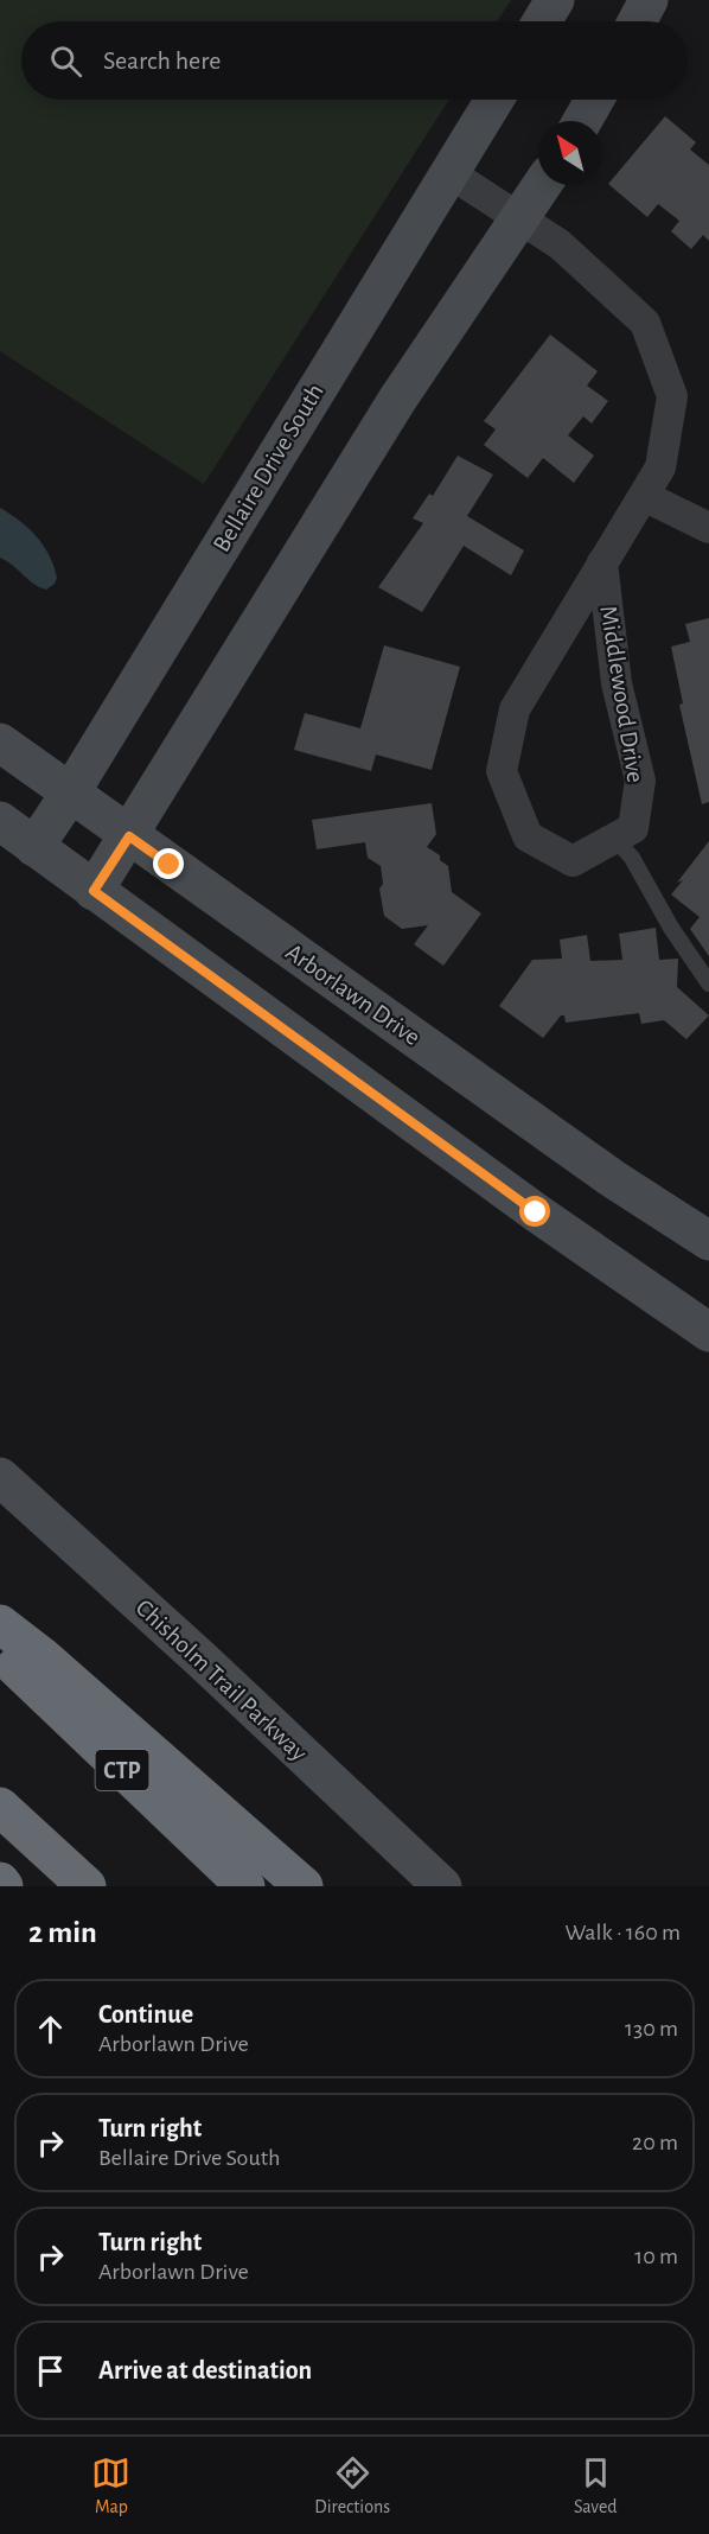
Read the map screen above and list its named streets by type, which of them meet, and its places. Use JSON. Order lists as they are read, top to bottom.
{
  "streets": {
    "highway": ["CTP"],
    "main road": ["Bellaire Drive South", "Arborlawn Drive", "Chisholm Trail Parkway"],
    "street": ["Middlewood Drive"]
  },
  "crossings": [
    ["Bellaire Drive South", "Middlewood Drive"],
    ["Bellaire Drive South", "Arborlawn Drive"]
  ],
  "north": "top left",
  "page": {
    "search": "Search here",
    "heading": ["2 min", "Walk · 160 m"],
    "list": [
      ["Continue", "Arborlawn Drive", "130 m"],
      ["Turn right", "Bellaire Drive South", "20 m"],
      ["Turn right", "Arborlawn Drive", "10 m"],
      "Arrive at destination"
    ],
    "nav": ["Map", "Directions", "Saved"]
  }
}
